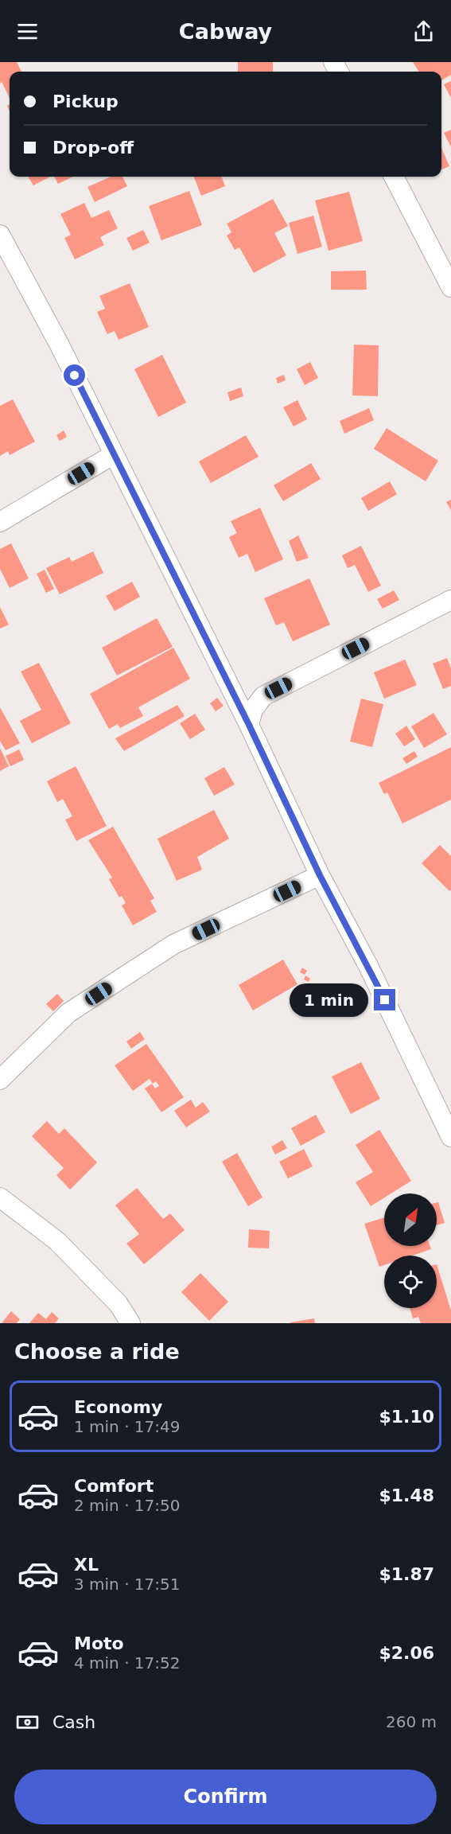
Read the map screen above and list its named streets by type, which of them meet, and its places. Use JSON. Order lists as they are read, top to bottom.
{
  "north": "top right",
  "page": {
    "header": "Cabway",
    "banner": ["Pickup", "Drop-off"],
    "bubble": "1 min",
    "heading": "Choose a ride",
    "list": [
      {
        "name": "Economy",
        "note": "1 min · 17:49",
        "value": "$1.10"
      },
      {
        "name": "Comfort",
        "note": "2 min · 17:50",
        "value": "$1.48"
      },
      {
        "name": "XL",
        "note": "3 min · 17:51",
        "value": "$1.87"
      },
      {
        "name": "Moto",
        "note": "4 min · 17:52",
        "value": "$2.06"
      }
    ],
    "pay": ["Cash", "260 m"],
    "buttons": "Confirm"
  }
}
